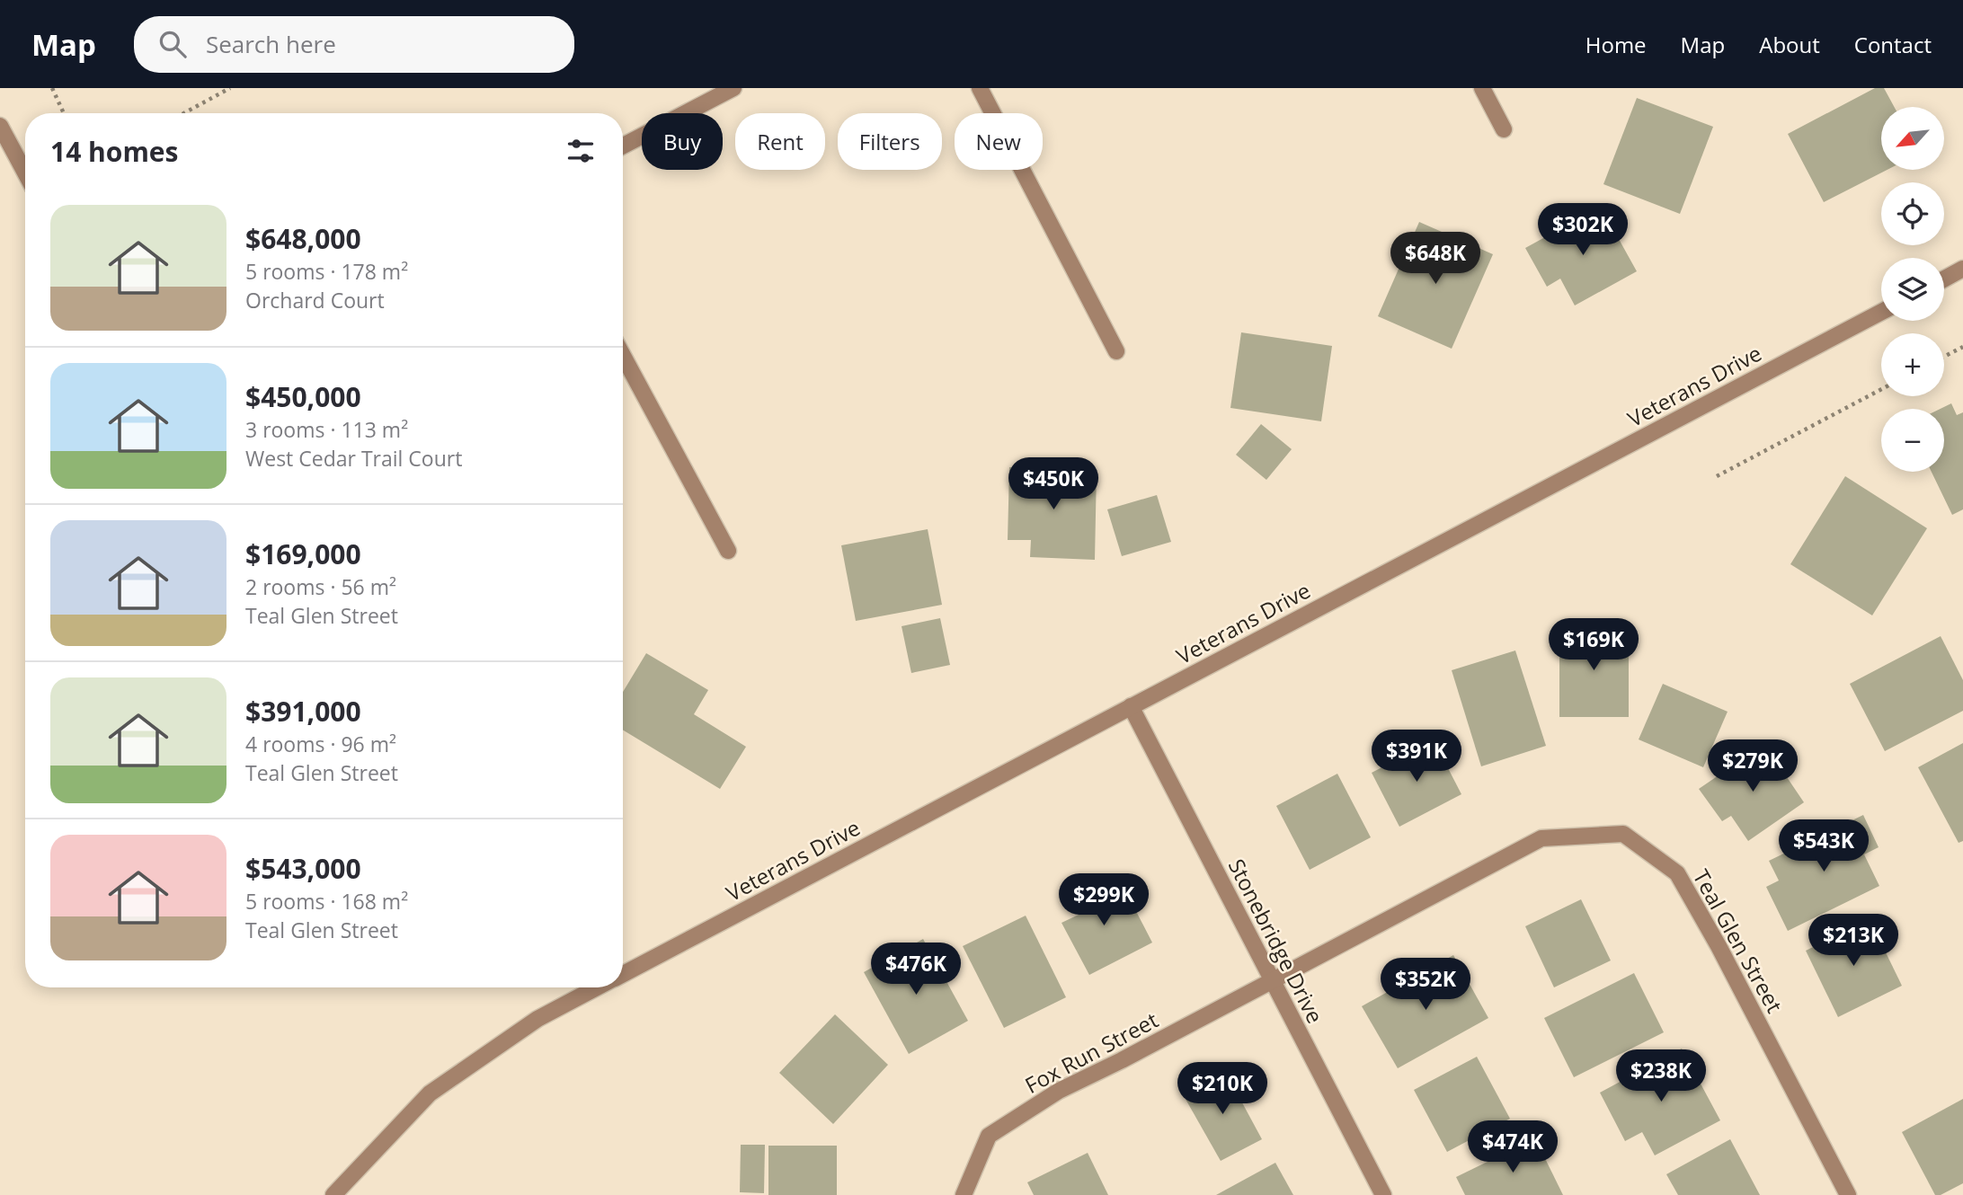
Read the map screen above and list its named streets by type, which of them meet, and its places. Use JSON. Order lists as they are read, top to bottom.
{
  "streets": {
    "street": [
      "Veterans Drive",
      "Stonebridge Drive",
      "Teal Glen Street",
      "Fox Run Street"
    ]
  },
  "crossings": [
    ["Veterans Drive", "Stonebridge Drive"],
    ["Stonebridge Drive", "Teal Glen Street"],
    ["Stonebridge Drive", "Fox Run Street"],
    ["Teal Glen Street", "Fox Run Street"]
  ],
  "north": "bottom left",
  "page": {
    "header": "Map",
    "search": "Search here",
    "nav": [
      "Home",
      "Map",
      "About",
      "Contact"
    ],
    "map_buttons": ["+", "−"],
    "chip": [
      "Buy",
      "Rent",
      "Filters",
      "New"
    ],
    "heading": "14 homes",
    "list": [
      {
        "name": "$648,000",
        "note": "5 rooms · 178 m² · Orchard Court"
      },
      {
        "name": "$450,000",
        "note": "3 rooms · 113 m² · West Cedar Trail Court"
      },
      {
        "name": "$169,000",
        "note": "2 rooms · 56 m² · Teal Glen Street"
      },
      {
        "name": "$391,000",
        "note": "4 rooms · 96 m² · Teal Glen Street"
      },
      {
        "name": "$543,000",
        "note": "5 rooms · 168 m² · Teal Glen Street"
      }
    ],
    "price": [
      "$302K",
      "$648K",
      "$450K",
      "$169K",
      "$391K",
      "$279K",
      "$543K",
      "$299K",
      "$213K",
      "$476K",
      "$352K",
      "$238K",
      "$210K",
      "$474K"
    ]
  }
}
